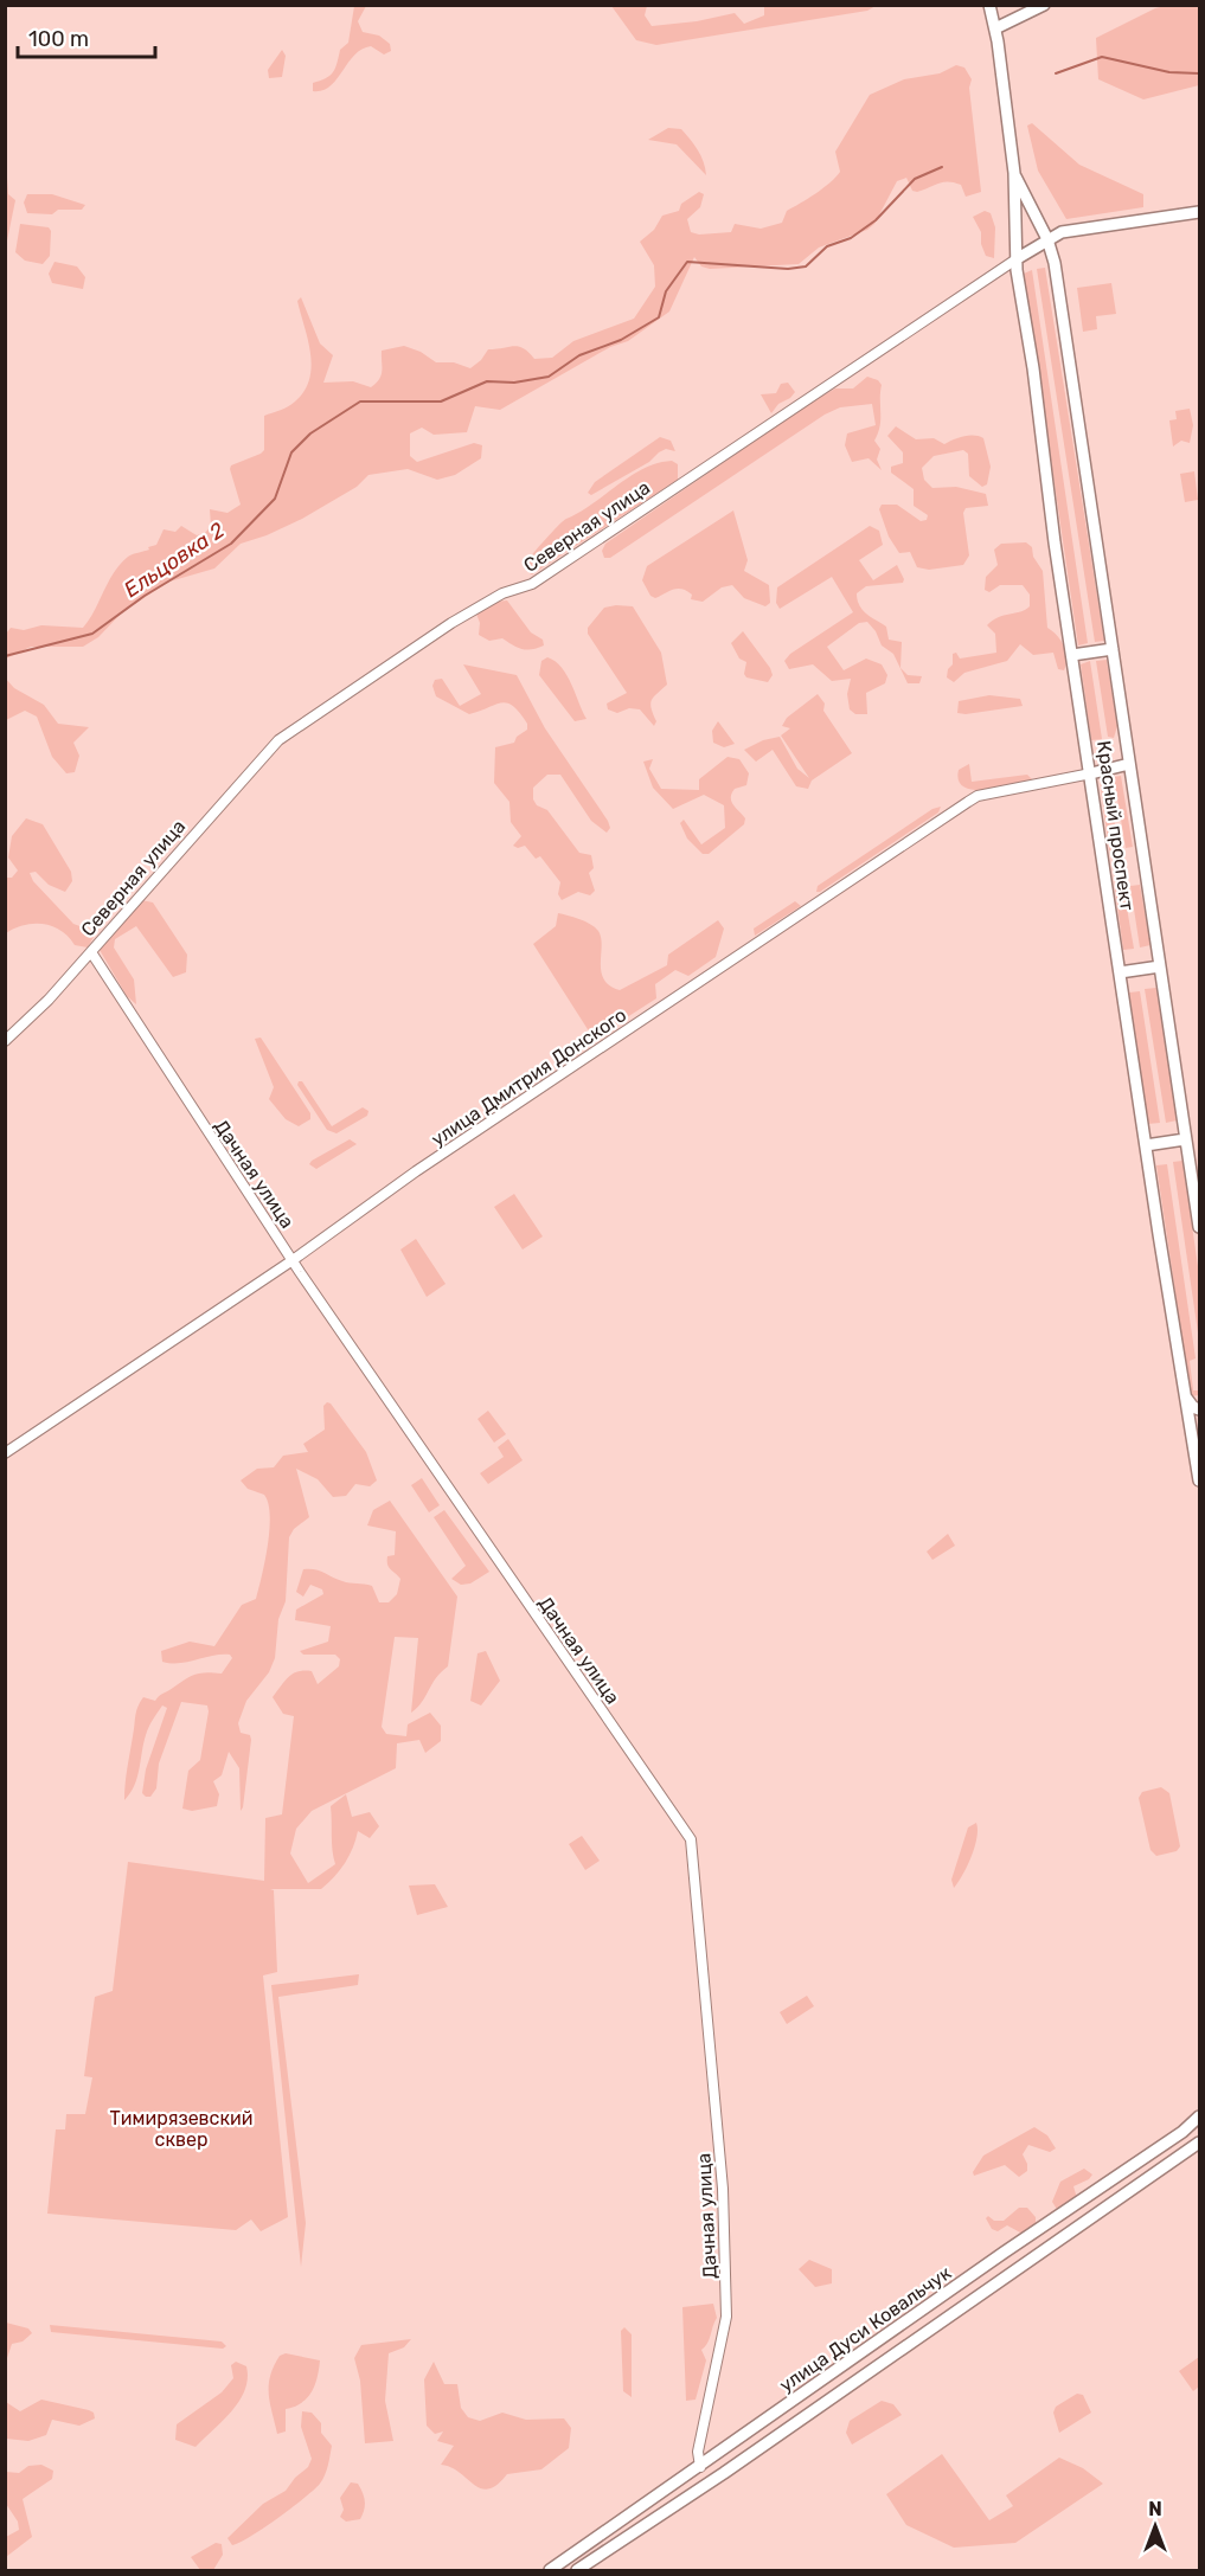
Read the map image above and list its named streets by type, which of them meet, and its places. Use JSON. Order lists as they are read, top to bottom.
{
  "streets": {
    "main road": ["Северная улица", "Красный проспект", "улица Дуси Ковальчук"],
    "street": ["улица Дмитрия Донского", "Дачная улица"]
  },
  "crossings": [
    ["Северная улица", "Красный проспект"],
    ["Северная улица", "Дачная улица"],
    ["Красный проспект", "улица Дмитрия Донского"],
    ["улица Дмитрия Донского", "Дачная улица"],
    ["Дачная улица", "улица Дуси Ковальчук"]
  ],
  "water": ["Ельцовка 2"],
  "parks": ["Тимирязевский сквер"],
  "scale_bar": "100 m",
  "north": "top"
}
